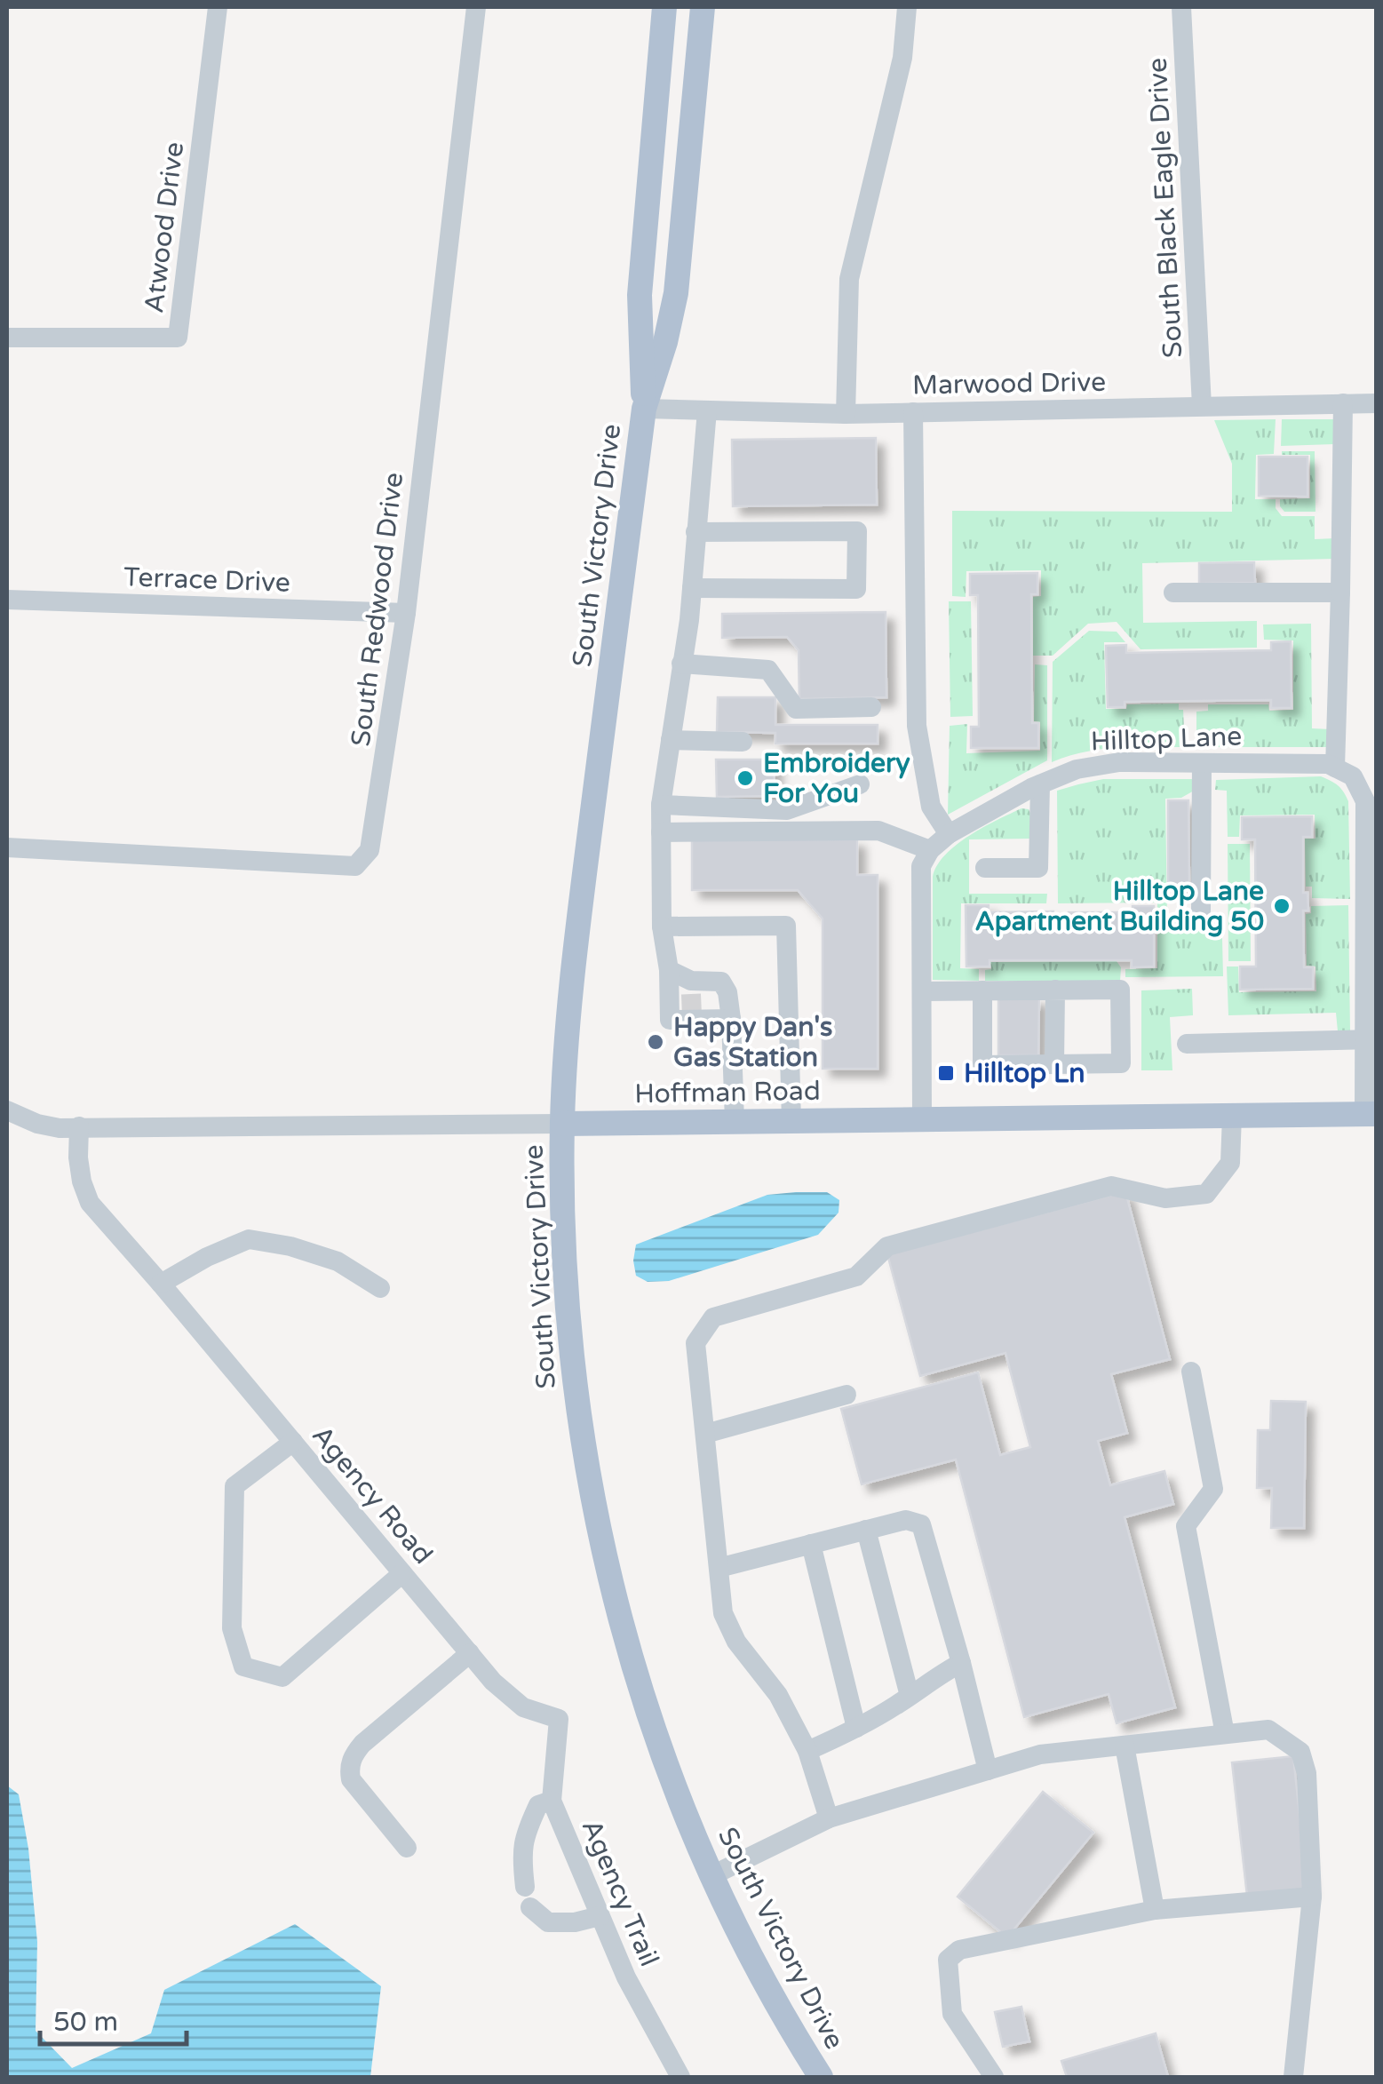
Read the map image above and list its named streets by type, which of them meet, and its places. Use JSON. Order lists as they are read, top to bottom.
{
  "streets": {
    "main road": ["South Victory Drive", "Hoffman Road"],
    "street": [
      "South Black Eagle Drive",
      "Atwood Drive",
      "Marwood Drive",
      "Terrace Drive",
      "South Redwood Drive",
      "Hilltop Lane",
      "Agency Road",
      "Agency Trail"
    ]
  },
  "crossings": [
    ["South Black Eagle Drive", "Marwood Drive"],
    ["Marwood Drive", "South Victory Drive"],
    ["South Victory Drive", "Hoffman Road"],
    ["Terrace Drive", "South Redwood Drive"],
    ["Hoffman Road", "Agency Road"],
    ["Agency Road", "Agency Trail"]
  ],
  "places": {
    "other": ["Embroidery For You", "Hilltop Lane Apartment Building 50", "Happy Dan's Gas Station"],
    "transit": ["Hilltop Ln"]
  },
  "scale_bar": "50 m"
}
